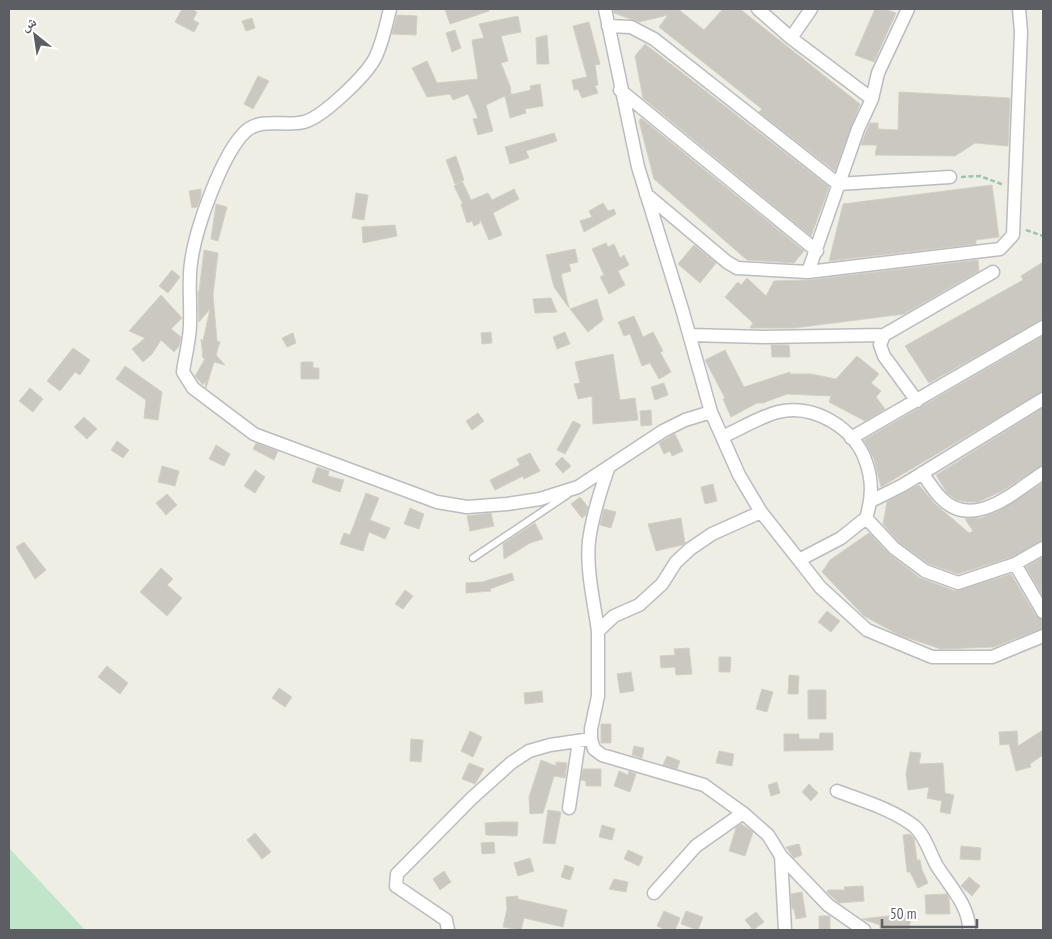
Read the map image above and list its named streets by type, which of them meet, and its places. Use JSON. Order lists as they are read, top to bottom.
{
  "scale_bar": "50 m",
  "north": "top left"
}
